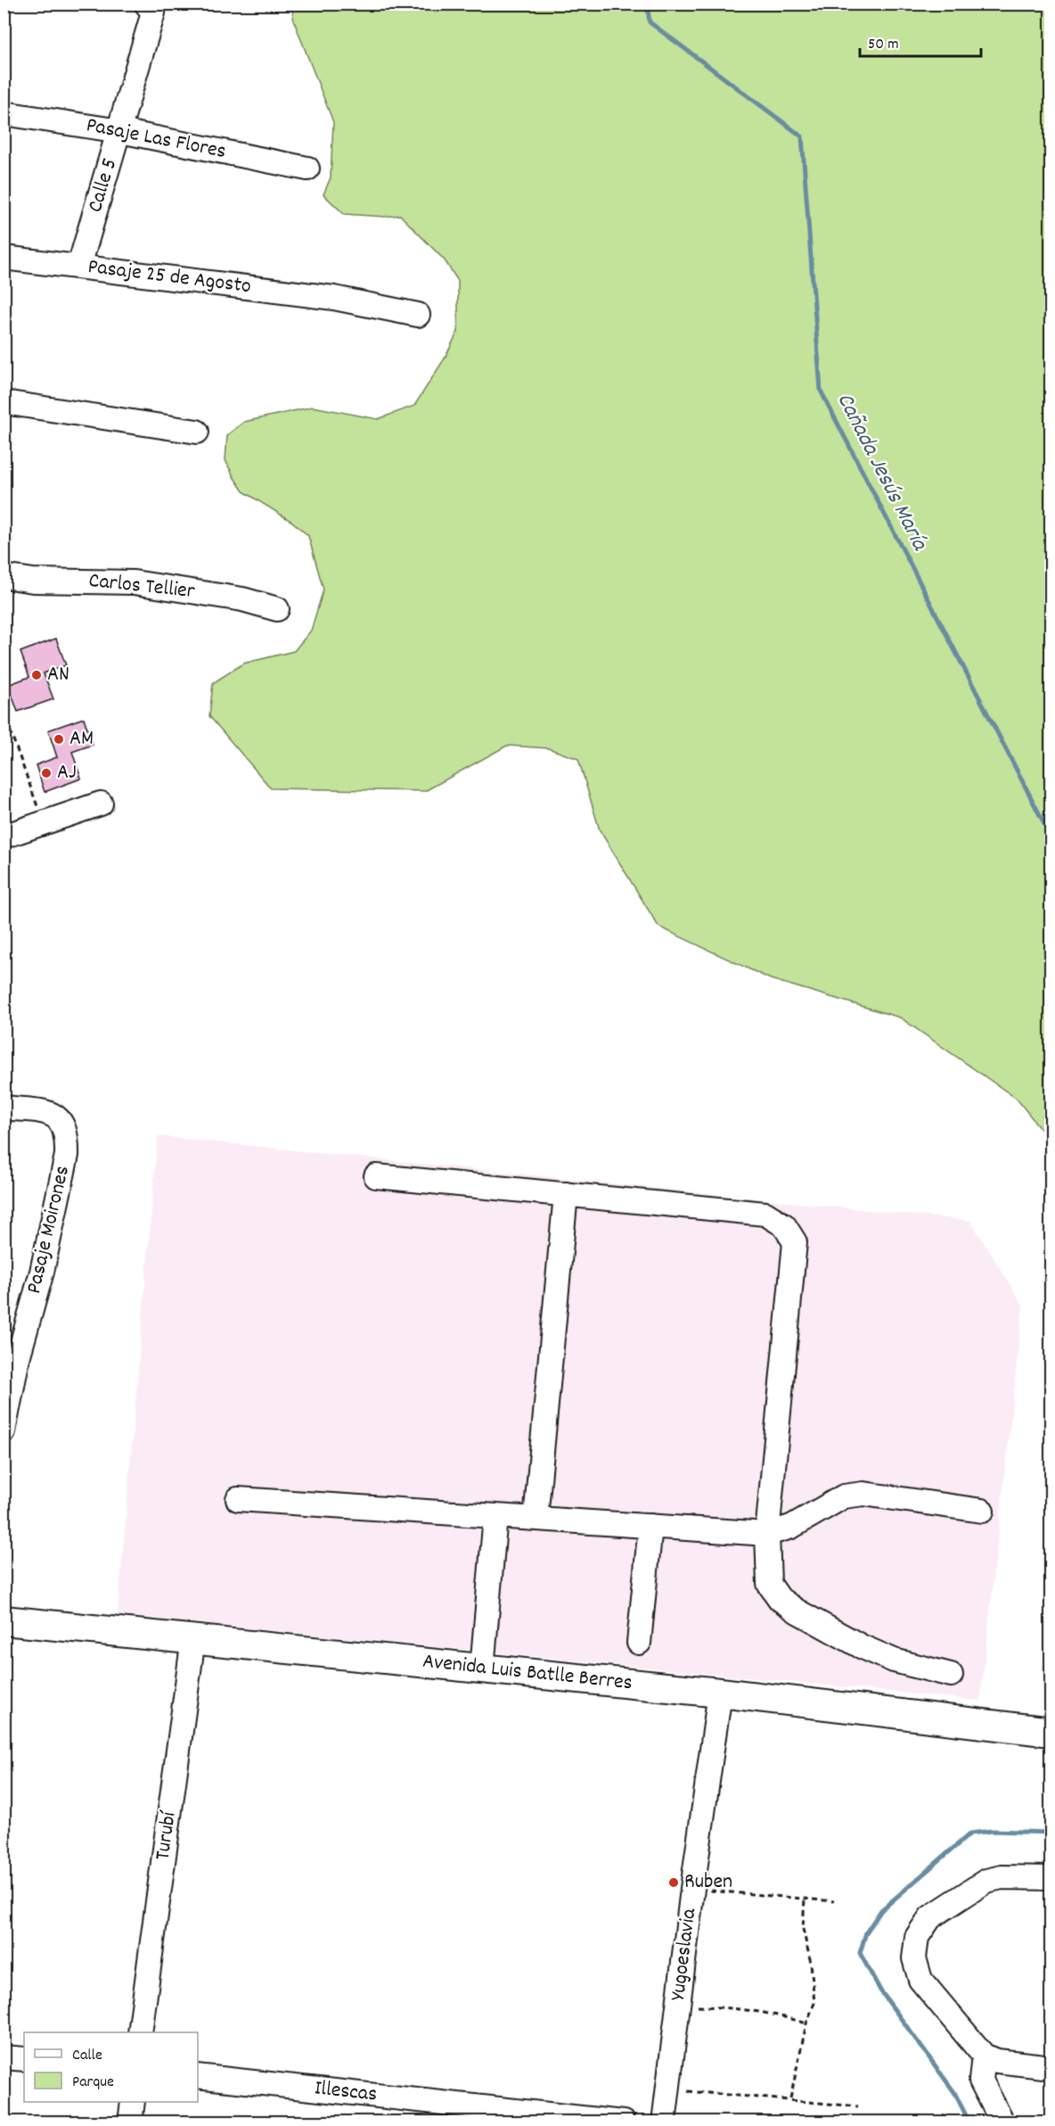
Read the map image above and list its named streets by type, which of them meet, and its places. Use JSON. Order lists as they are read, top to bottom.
{
  "streets": {
    "main road": ["Avenida Luis Batlle Berres"],
    "street": [
      "Pasaje Las Flores",
      "Calle 5",
      "Pasaje 25 de Agosto",
      "Carlos Tellier",
      "Pasaje Moirones",
      "Turubí",
      "Yugoeslavia",
      "Illescas"
    ]
  },
  "crossings": [
    ["Pasaje Las Flores", "Calle 5"],
    ["Calle 5", "Pasaje 25 de Agosto"],
    ["Avenida Luis Batlle Berres", "Turubí"],
    ["Avenida Luis Batlle Berres", "Yugoeslavia"]
  ],
  "water": ["Cañada Jesús María"],
  "places": [
    "AN",
    "AM",
    "AJ",
    "Ruben"
  ],
  "legend": ["Calle", "Parque"],
  "scale_bar": "50 m"
}
